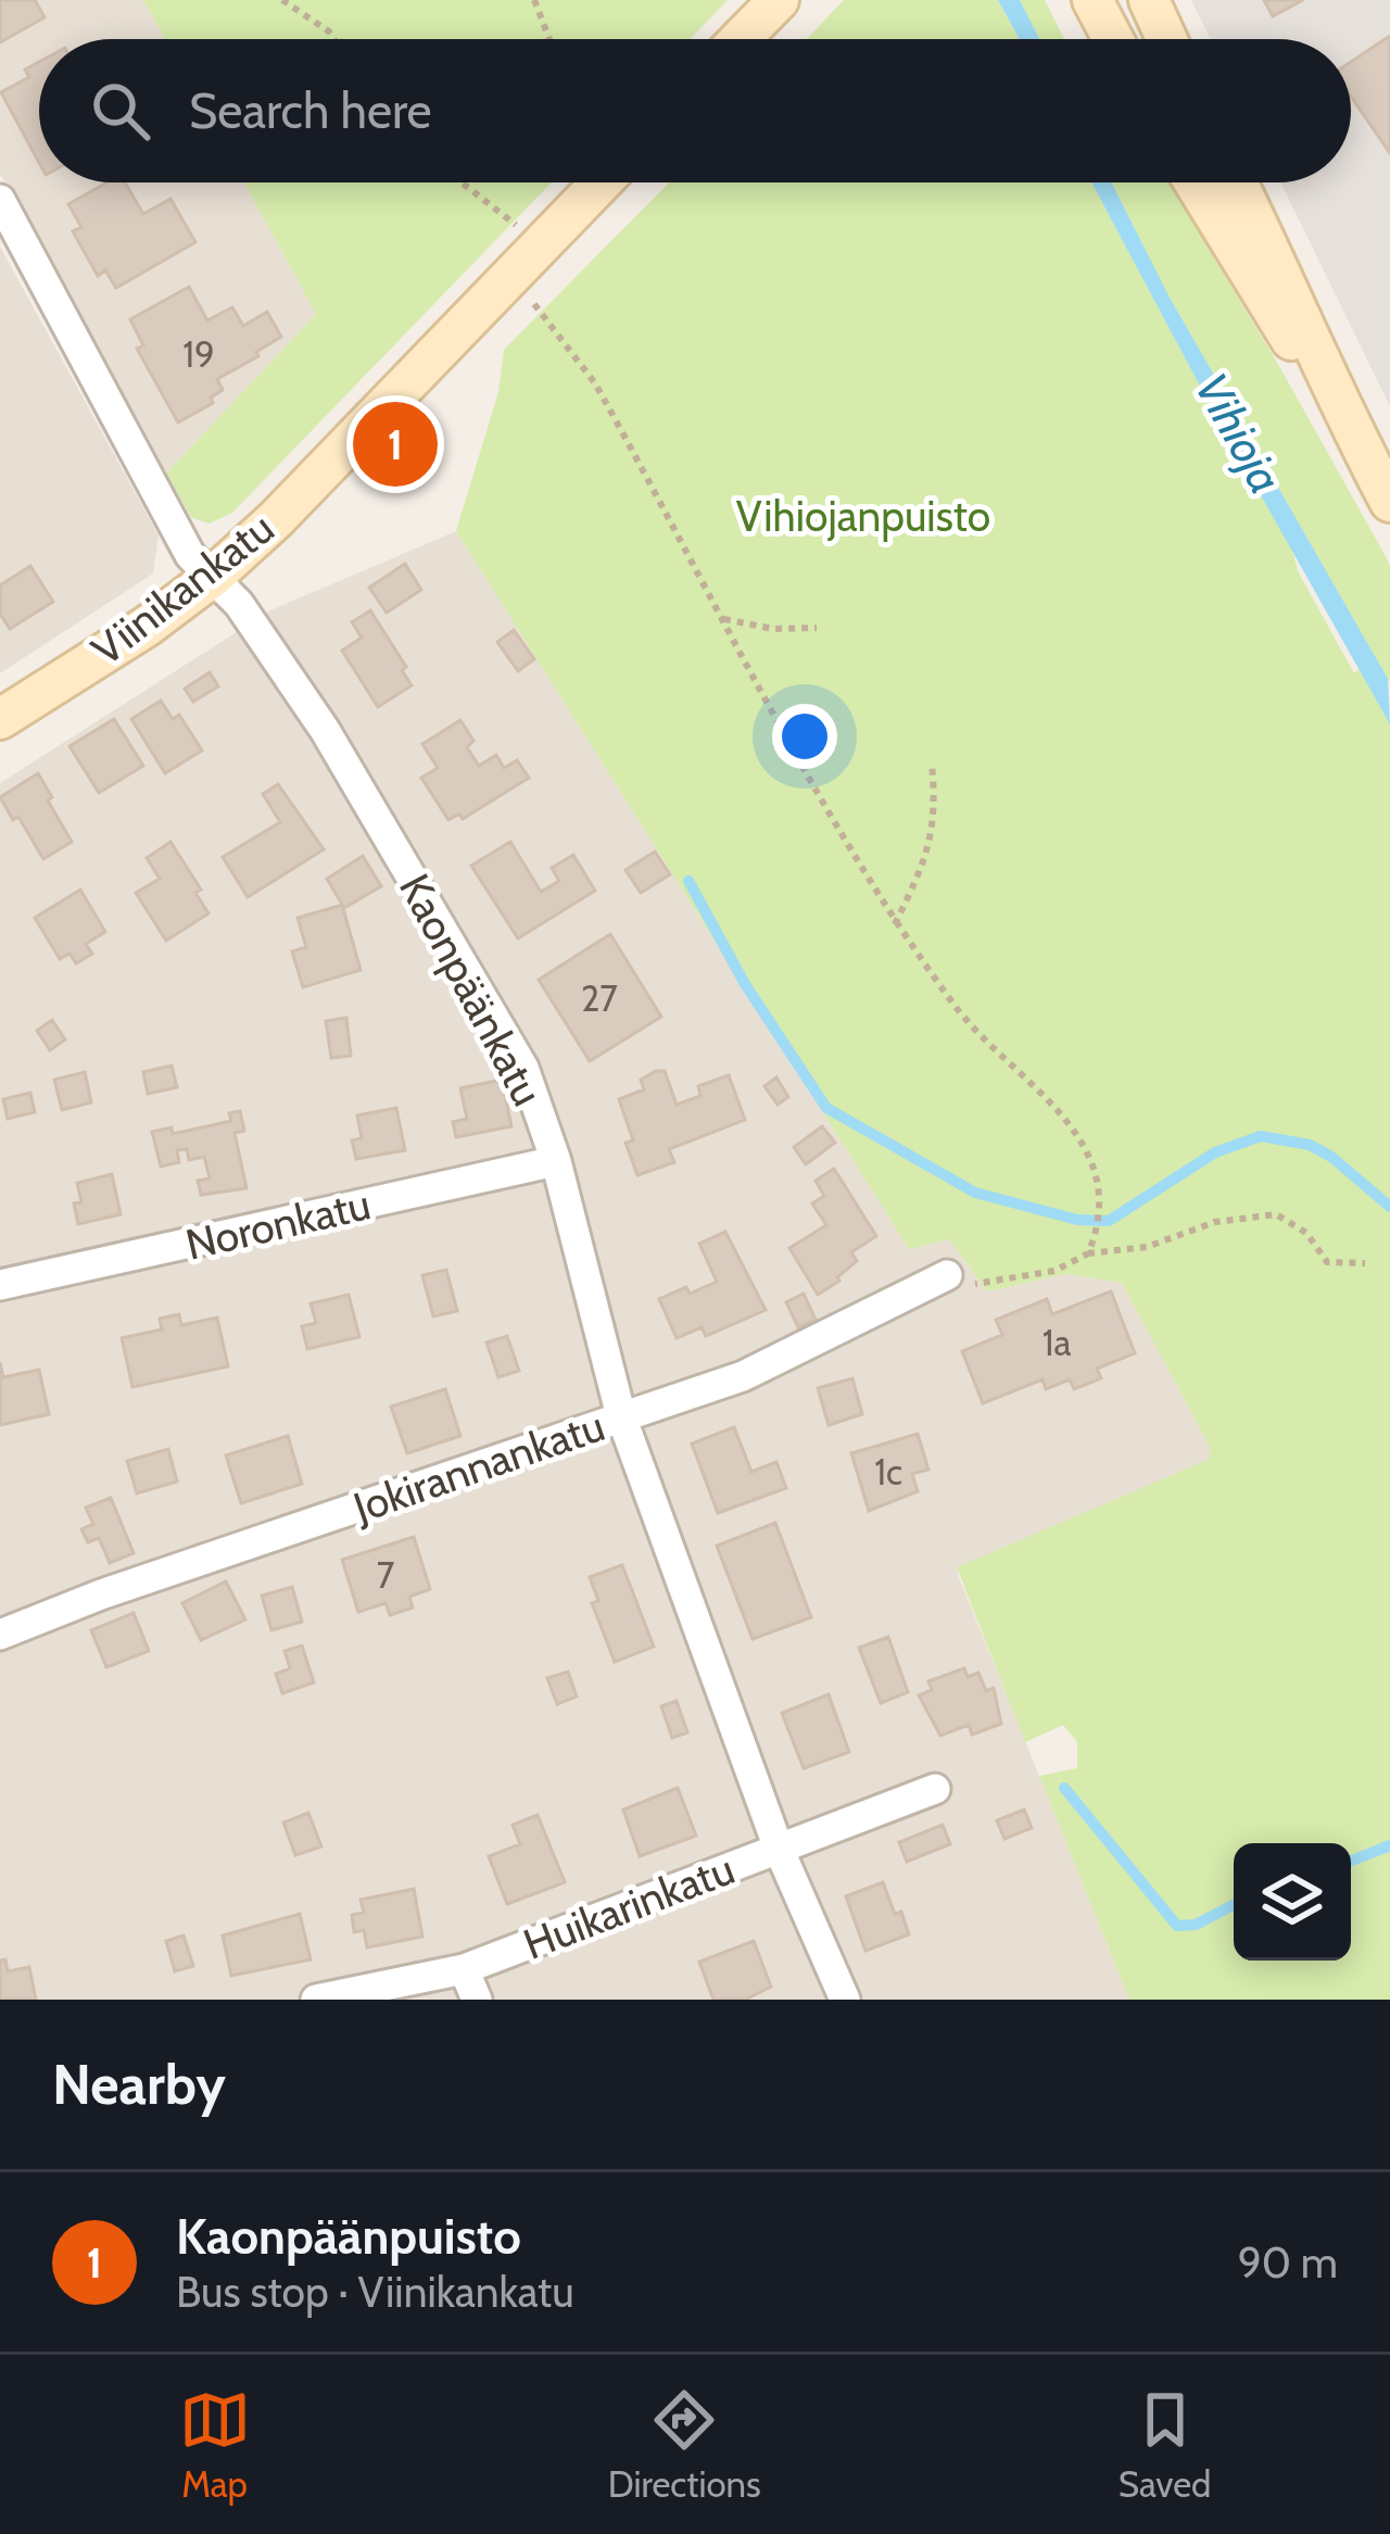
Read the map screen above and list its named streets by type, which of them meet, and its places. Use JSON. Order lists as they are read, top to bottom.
{
  "streets": {
    "main road": ["Viinikankatu"],
    "street": [
      "Kaonpäänkatu",
      "Noronkatu",
      "Jokirannankatu",
      "Huikarinkatu"
    ]
  },
  "crossings": [
    ["Viinikankatu", "Kaonpäänkatu"],
    ["Kaonpäänkatu", "Noronkatu"],
    ["Kaonpäänkatu", "Jokirannankatu"],
    ["Kaonpäänkatu", "Huikarinkatu"]
  ],
  "water": ["Vihioja"],
  "parks": ["Vihiojanpuisto"],
  "house_numbers": [
    "19",
    "27",
    "1a",
    "1c",
    "7"
  ],
  "page": {
    "search": "Search here",
    "pins": "1",
    "heading": "Nearby",
    "list": [
      {
        "mark": "1",
        "name": "Kaonpäänpuisto",
        "note": "Bus stop · Viinikankatu",
        "value": "90 m"
      }
    ],
    "nav": ["Map", "Directions", "Saved"]
  }
}
